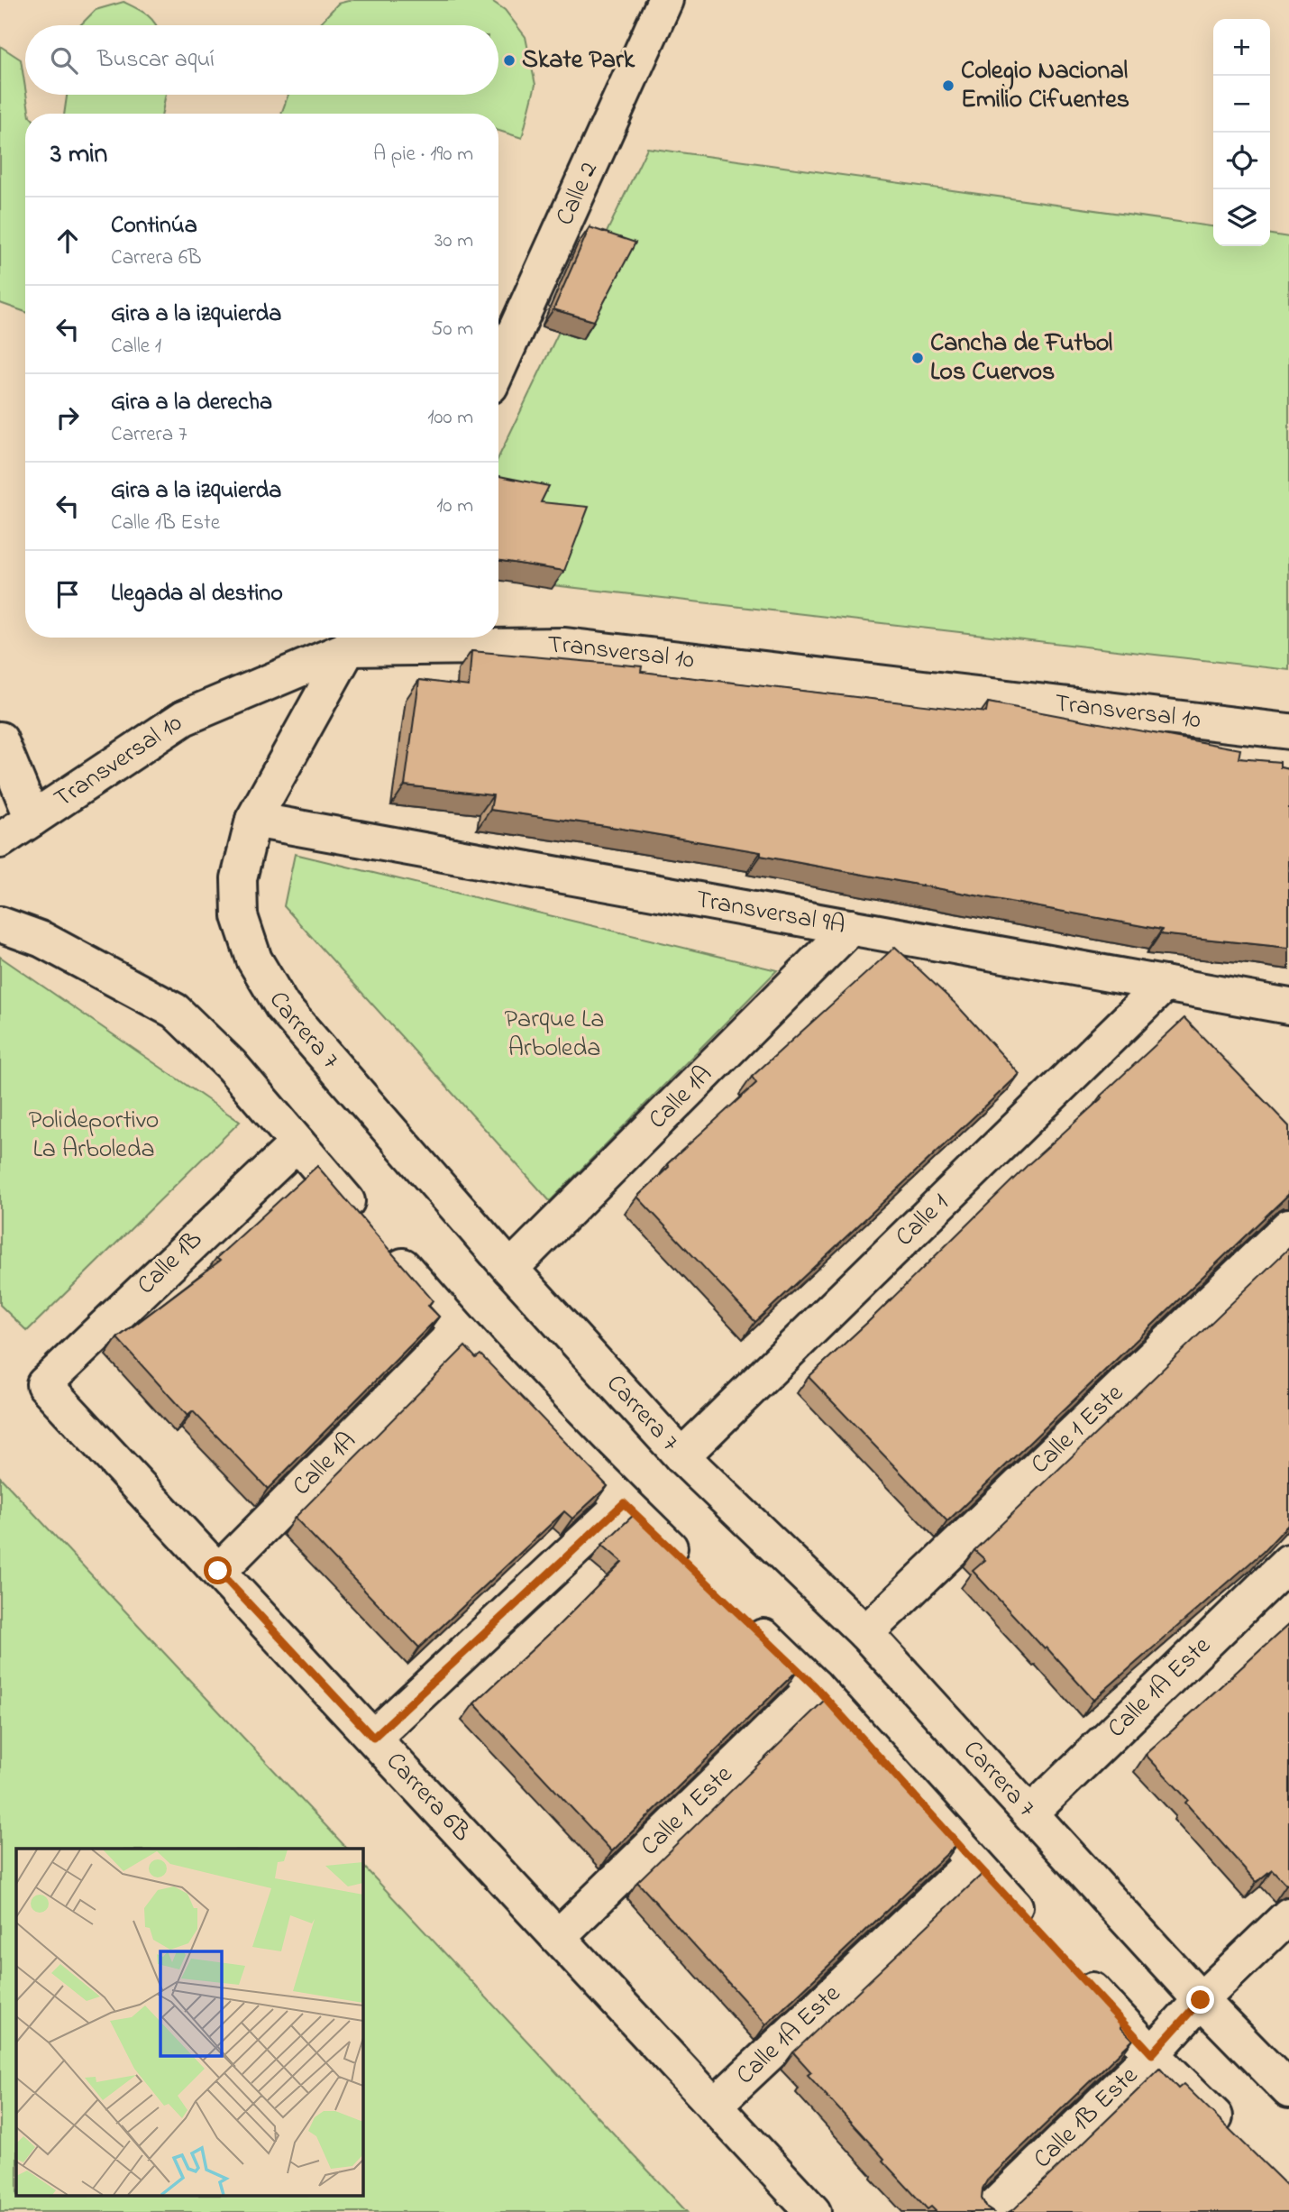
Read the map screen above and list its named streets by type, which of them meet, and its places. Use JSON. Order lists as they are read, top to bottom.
{
  "streets": {
    "street": [
      "Calle 2",
      "Transversal 10",
      "Transversal 9A",
      "Carrera 7",
      "Calle 1A",
      "Calle 1",
      "Calle 1B",
      "Calle 1 Este",
      "Calle 1A Este",
      "Carrera 6B",
      "Calle 1B Este"
    ]
  },
  "crossings": [
    ["Transversal 10", "Carrera 7"],
    ["Transversal 9A", "Carrera 7"],
    ["Transversal 9A", "Calle 1A"],
    ["Transversal 9A", "Calle 1"],
    ["Carrera 7", "Calle 1A"],
    ["Carrera 7", "Calle 1"],
    ["Carrera 7", "Calle 1 Este"],
    ["Carrera 7", "Calle 1A Este"],
    ["Carrera 7", "Calle 1B Este"],
    ["Calle 1A", "Carrera 6B"],
    ["Calle 1B", "Carrera 6B"],
    ["Calle 1 Este", "Carrera 6B"],
    ["Calle 1A Este", "Carrera 6B"]
  ],
  "parks": ["Parque La Arboleda", "Polideportivo La Arboleda"],
  "places": ["Skate Park", "Colegio Nacional Emilio Cifuentes", "Cancha de Futbol Los Cuervos"],
  "page": {
    "map_buttons": ["+", "−"],
    "search": "Buscar aquí",
    "heading": ["3 min", "A pie · 190 m"],
    "list": [
      ["Continúa", "Carrera 6B", "30 m"],
      ["Gira a la izquierda", "Calle 1", "50 m"],
      ["Gira a la derecha", "Carrera 7", "100 m"],
      ["Gira a la izquierda", "Calle 1B Este", "10 m"],
      "Llegada al destino"
    ]
  }
}
